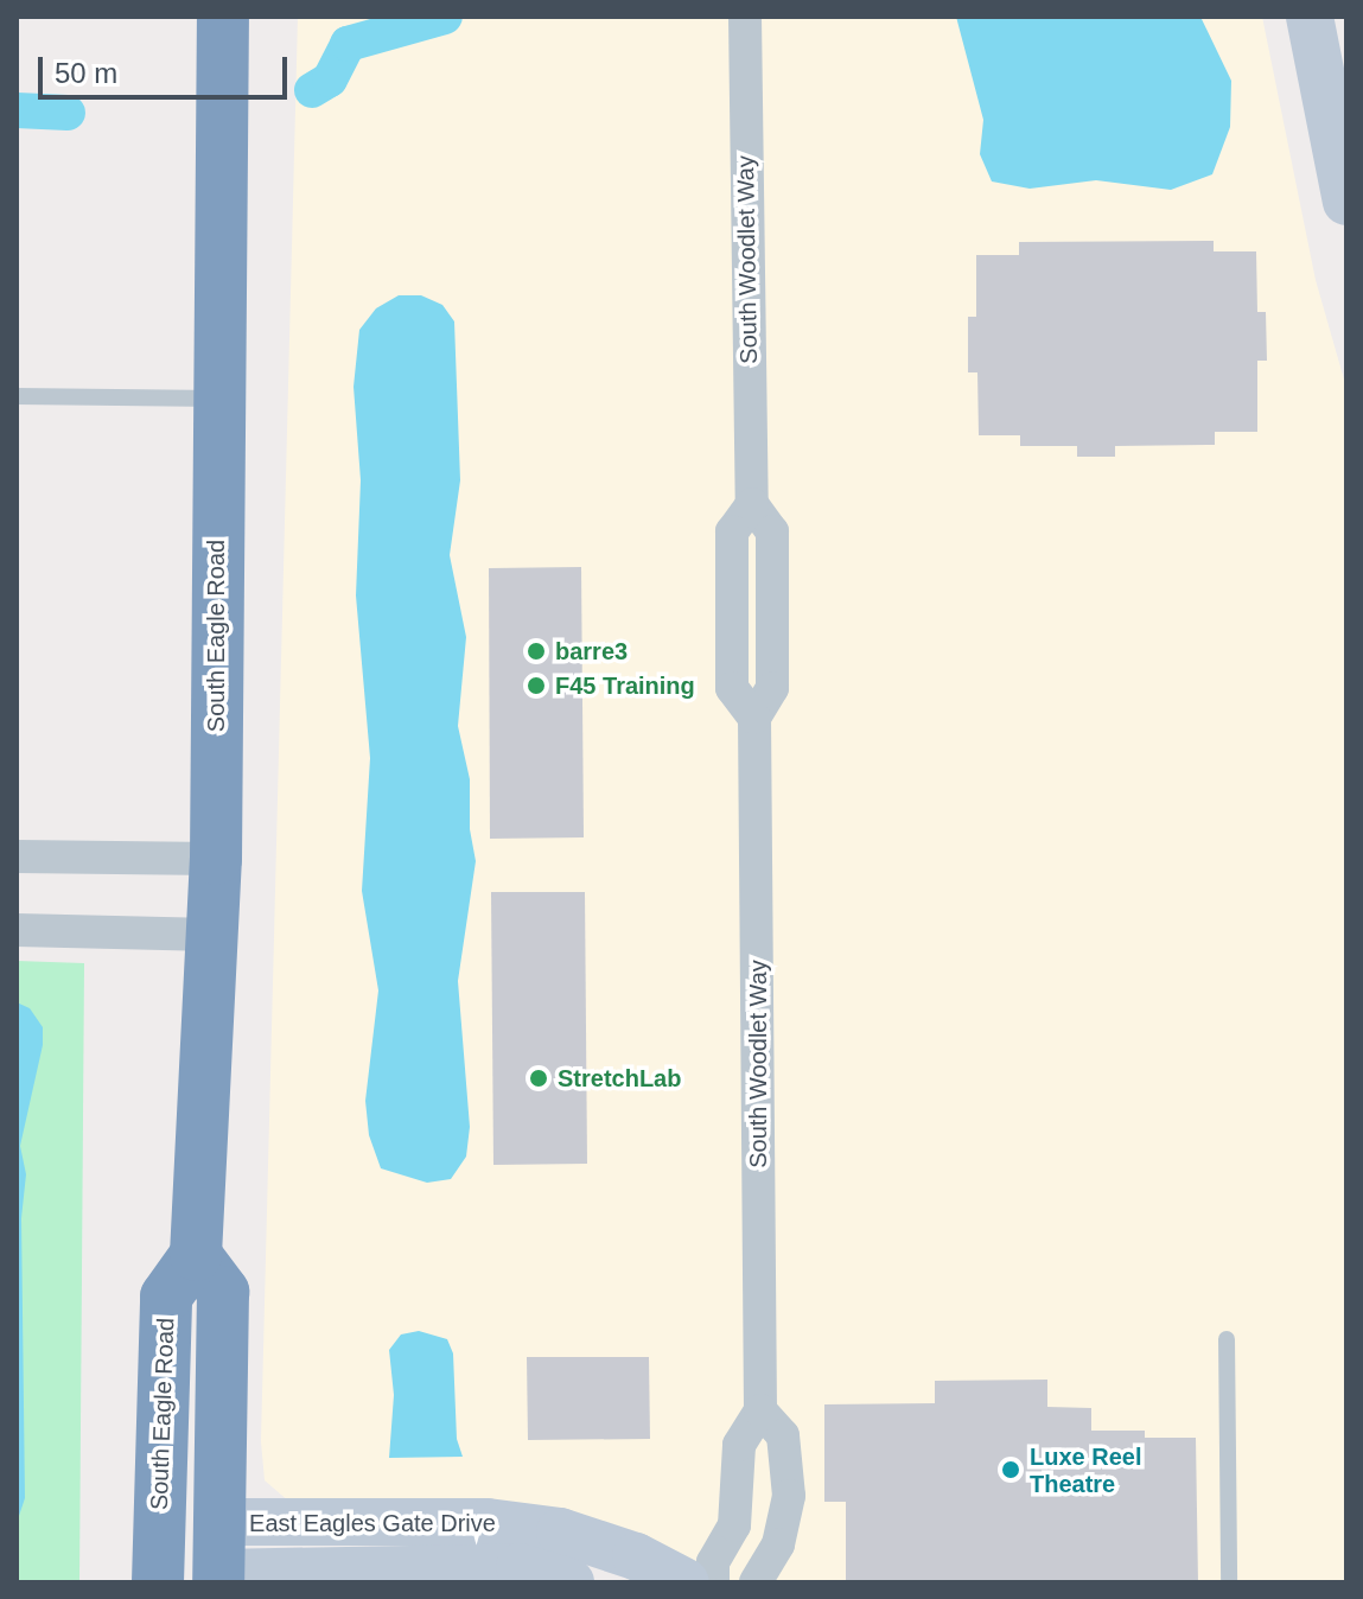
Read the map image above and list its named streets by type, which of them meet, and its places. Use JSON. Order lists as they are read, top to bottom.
{
  "streets": {
    "highway": ["South Eagle Road"],
    "street": ["South Woodlet Way", "East Eagles Gate Drive"]
  },
  "places": [
    "barre3",
    "F45 Training",
    "StretchLab",
    "Luxe Reel Theatre"
  ],
  "scale_bar": "50 m"
}
